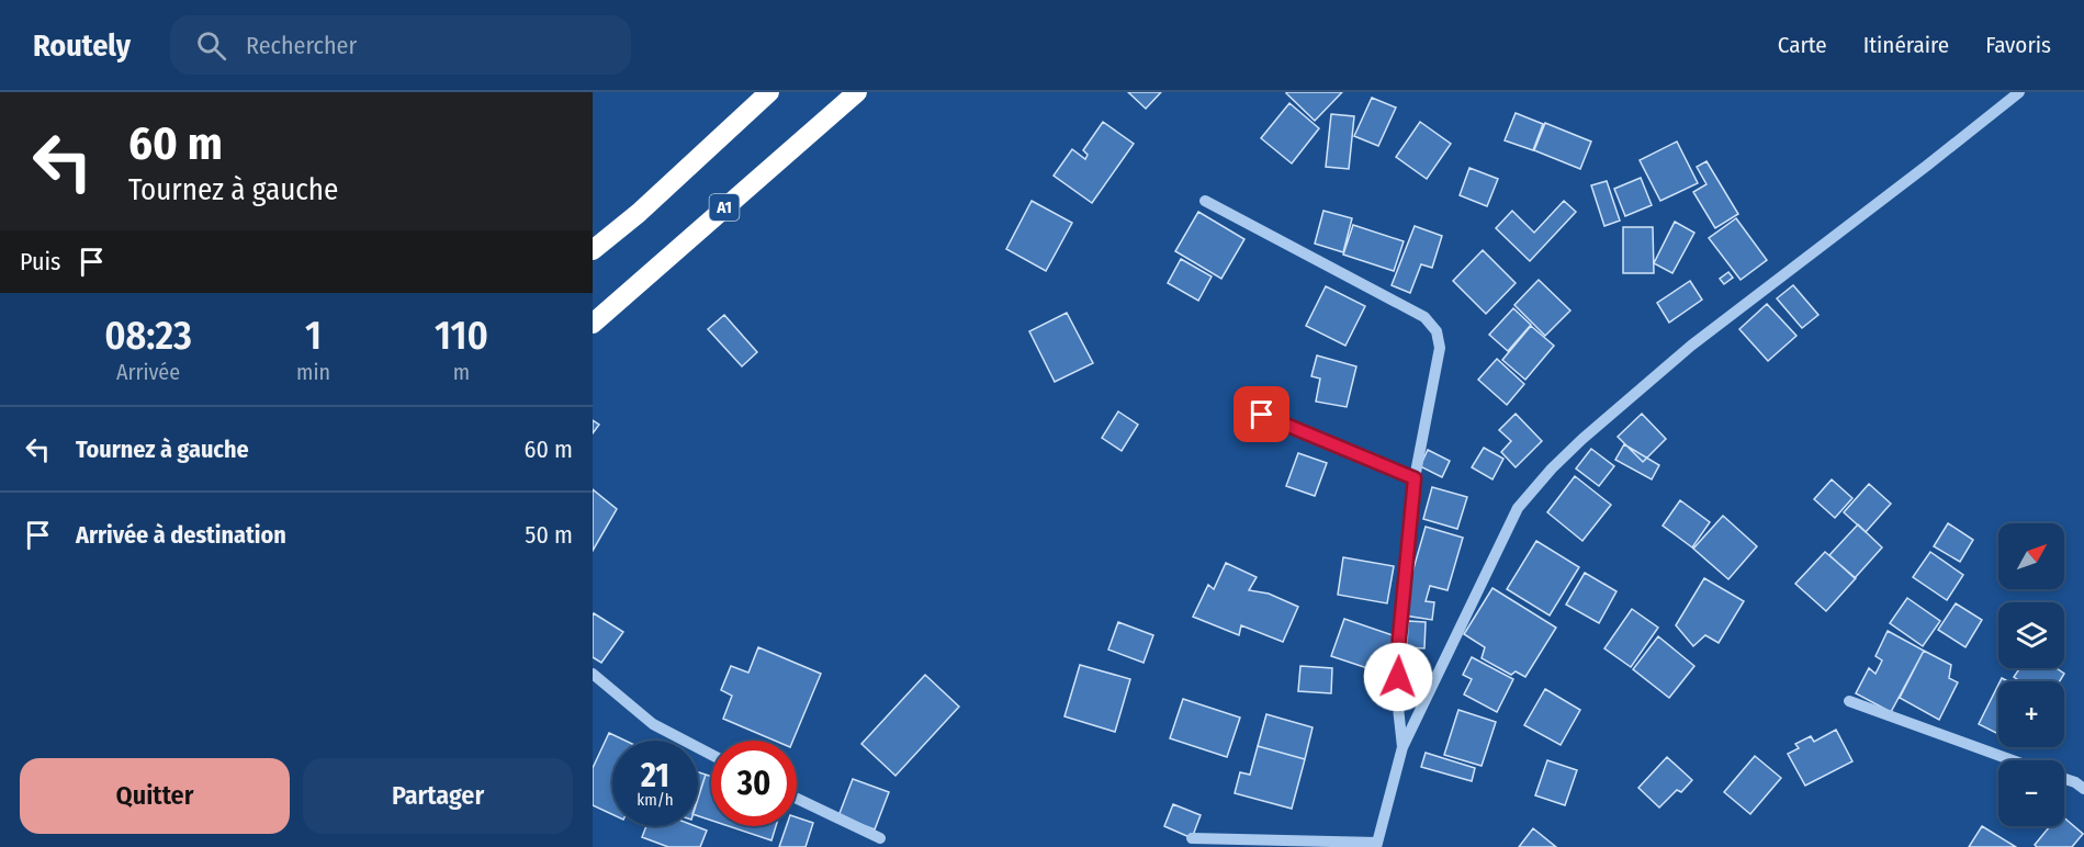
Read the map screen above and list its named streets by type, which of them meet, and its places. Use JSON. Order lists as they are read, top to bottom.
{
  "streets": {
    "highway": ["A1"]
  },
  "north": "top right",
  "page": {
    "header": "Routely",
    "search": "Rechercher",
    "nav": ["Carte", "Itinéraire", "Favoris"],
    "turn": ["60 m", "Tournez à gauche"],
    "then": "Puis",
    "eta": [
      "08:23",
      "Arrivée",
      "1",
      "min",
      "110",
      "m"
    ],
    "list": [
      {
        "name": "Tournez à gauche",
        "value": "60 m"
      },
      {
        "name": "Arrivée à destination",
        "value": "50 m"
      }
    ],
    "map_buttons": ["+", "−"],
    "speed": "21 km/h",
    "limit": "30",
    "buttons": ["Quitter", "Partager"]
  }
}
